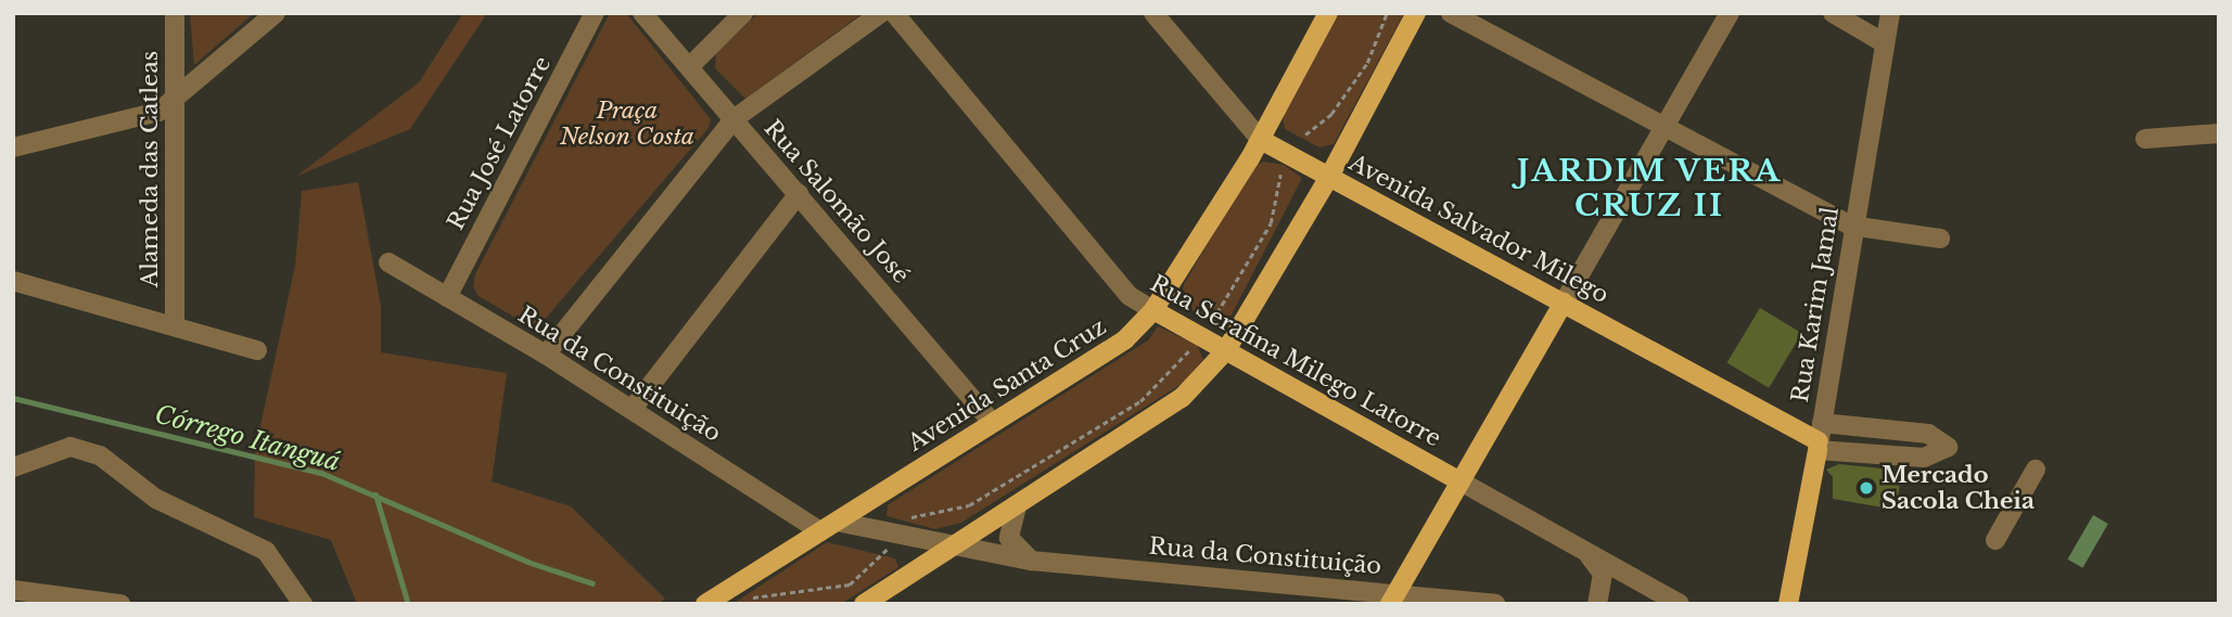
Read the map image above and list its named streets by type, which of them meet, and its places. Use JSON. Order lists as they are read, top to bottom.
{
  "streets": {
    "main road": [
      "Avenida Salvador Milego",
      "Rua Karim Jamal",
      "Rua Serafina Milego Latorre",
      "Avenida Santa Cruz"
    ],
    "street": [
      "Rua José Latorre",
      "Alameda das Catleas",
      "Rua Salomão José",
      "Rua da Constituição"
    ]
  },
  "crossings": [
    ["Rua José Latorre", "Rua da Constituição"],
    ["Rua Salomão José", "Avenida Santa Cruz"],
    ["Avenida Salvador Milego", "Rua Karim Jamal"],
    ["Avenida Salvador Milego", "Avenida Santa Cruz"],
    ["Rua Serafina Milego Latorre", "Avenida Santa Cruz"],
    ["Rua da Constituição", "Avenida Santa Cruz"]
  ],
  "districts": ["JARDIM VERA CRUZ II"],
  "water": ["Córrego Itanguá"],
  "parks": ["Praça Nelson Costa"],
  "places": ["Mercado Sacola Cheia"]
}
